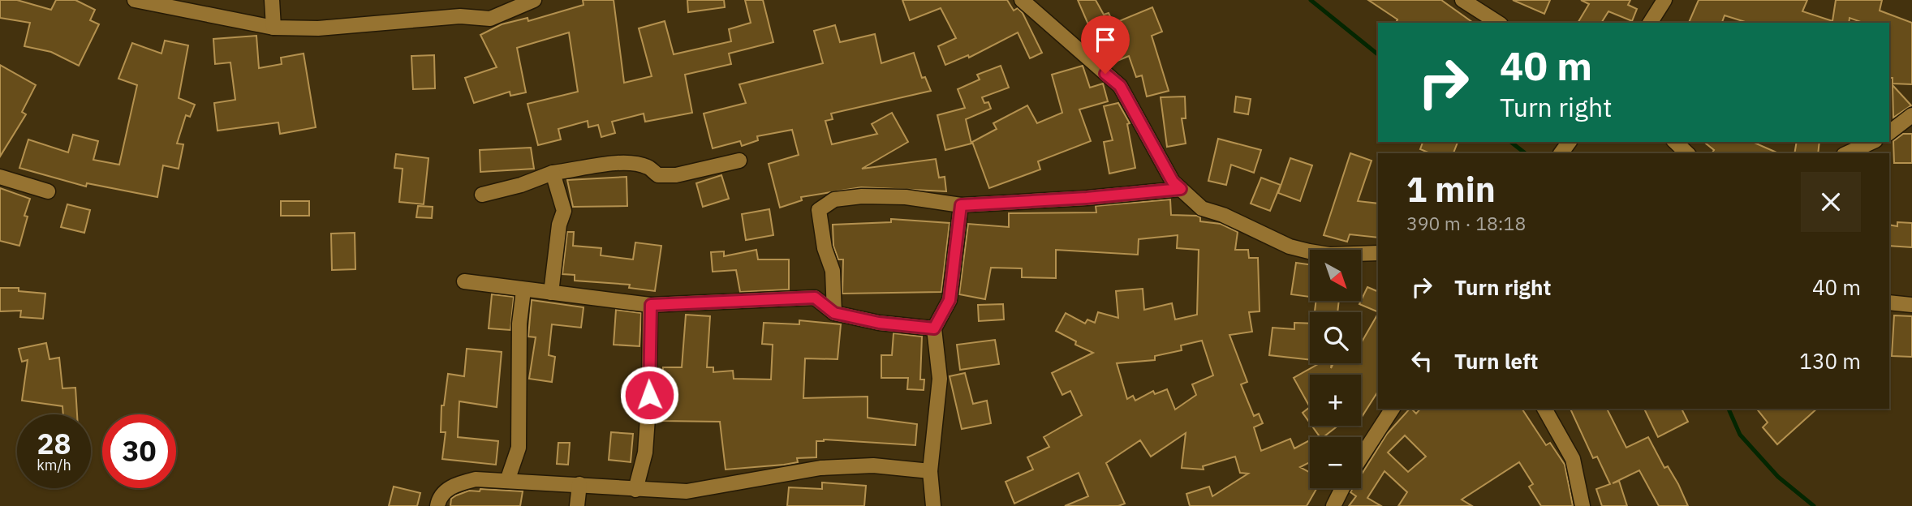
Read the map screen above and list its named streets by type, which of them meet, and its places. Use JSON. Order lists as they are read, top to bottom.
{
  "north": "bottom right",
  "page": {
    "turn": ["40 m", "Turn right"],
    "heading": ["1 min", "390 m · 18:18"],
    "map_buttons": ["+", "−"],
    "list": [
      {
        "name": "Turn right",
        "value": "40 m"
      },
      {
        "name": "Turn left",
        "value": "130 m"
      }
    ],
    "speed": "28 km/h",
    "limit": "30"
  }
}
